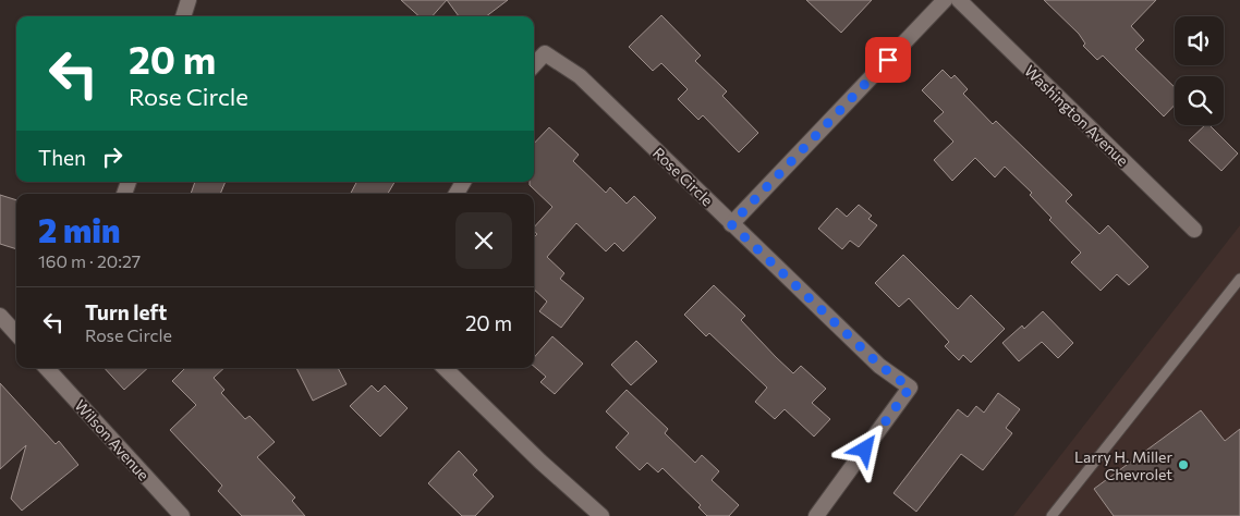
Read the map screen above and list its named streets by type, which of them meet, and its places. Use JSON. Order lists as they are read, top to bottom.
{
  "streets": {
    "street": ["Washington Avenue", "Rose Circle", "Wilson Avenue"]
  },
  "places": ["Larry H. Miller Chevrolet"],
  "page": {
    "turn": ["20 m", "Rose Circle"],
    "then": "Then",
    "heading": ["2 min", "160 m · 20:27"],
    "list": [
      {
        "name": "Turn left",
        "note": "Rose Circle",
        "value": "20 m"
      }
    ]
  }
}
